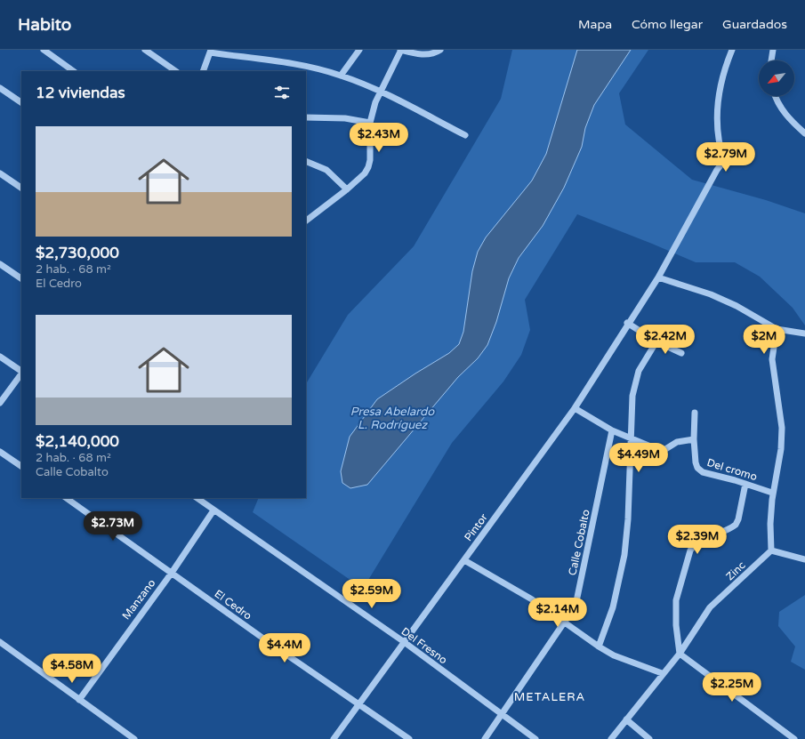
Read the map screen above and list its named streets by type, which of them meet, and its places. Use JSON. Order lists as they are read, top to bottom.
{
  "streets": {
    "street": [
      "Del cromo",
      "Pintor",
      "Calle Cobalto",
      "Zinc",
      "Manzano",
      "El Cedro",
      "Del Fresno"
    ]
  },
  "crossings": [
    ["Pintor", "El Cedro"],
    ["Pintor", "Del Fresno"],
    ["Calle Cobalto", "Del Fresno"],
    ["Manzano", "El Cedro"],
    ["Manzano", "Del Fresno"]
  ],
  "districts": ["METALERA"],
  "water": ["Presa Abelardo L. Rodríguez"],
  "north": "bottom left",
  "page": {
    "header": "Habito",
    "nav": ["Mapa", "Cómo llegar", "Guardados"],
    "heading": "12 viviendas",
    "list": [
      {
        "name": "$2,730,000",
        "note": "2 hab. · 68 m² · El Cedro"
      },
      {
        "name": "$2,140,000",
        "note": "2 hab. · 68 m² · Calle Cobalto"
      }
    ],
    "price": [
      "$2.43M",
      "$2.79M",
      "$2.42M",
      "$2M",
      "$4.49M",
      "$2.73M",
      "$2.39M",
      "$2.59M",
      "$2.14M",
      "$4.4M",
      "$4.58M",
      "$2.25M"
    ]
  }
}
